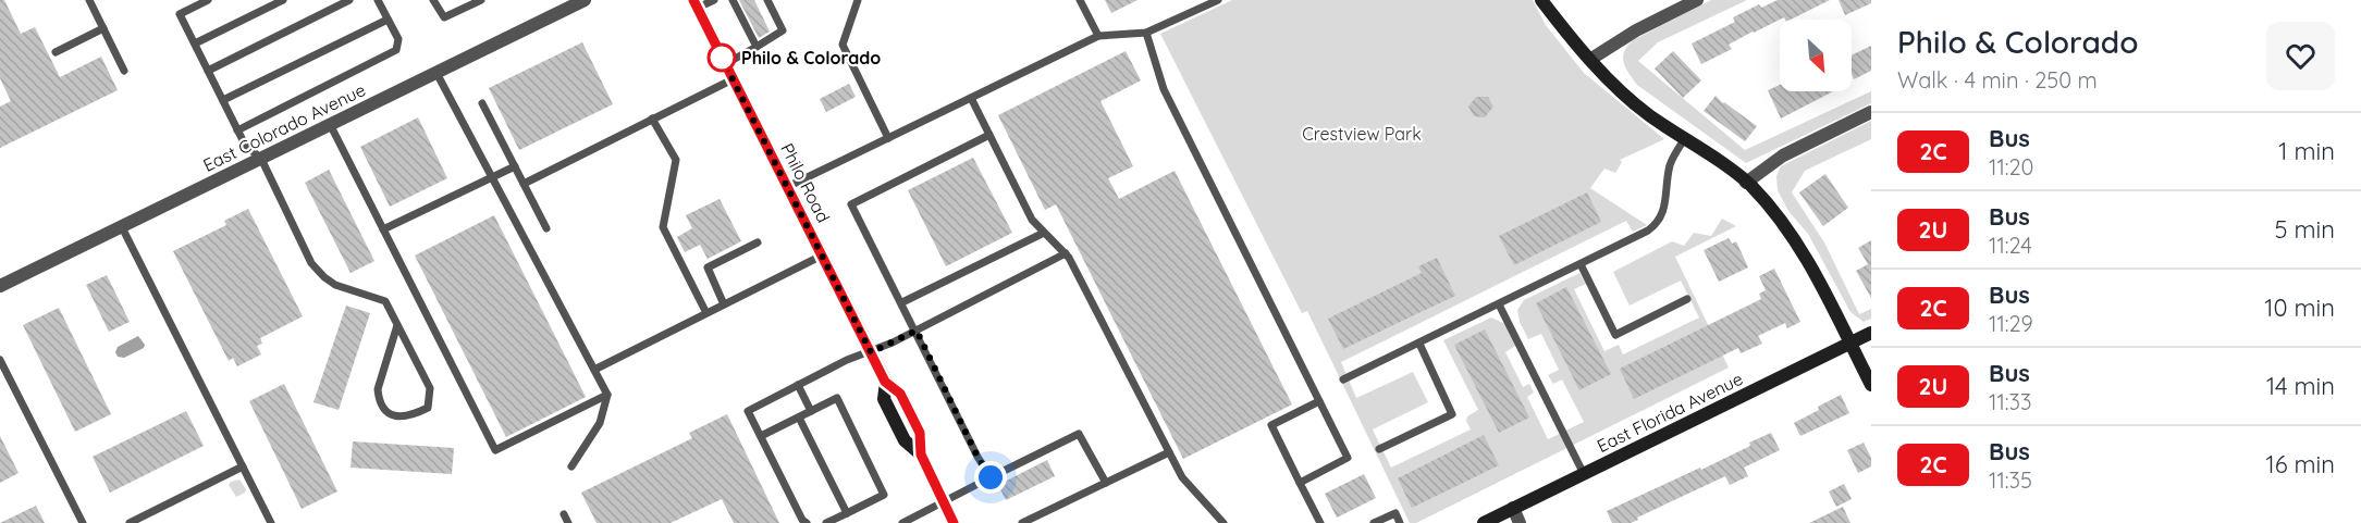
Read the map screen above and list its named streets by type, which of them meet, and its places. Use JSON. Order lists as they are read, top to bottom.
{
  "streets": {
    "main road": ["Philo Road", "East Florida Avenue"],
    "street": ["East Colorado Avenue"]
  },
  "parks": ["Crestview Park"],
  "places": ["Philo & Colorado"],
  "lines": ["bus line 2C"],
  "north": "bottom right",
  "page": {
    "heading": ["Philo & Colorado", "Walk · 4 min · 250 m"],
    "list": [
      {
        "mark": "2C",
        "name": "Bus",
        "note": "11:20",
        "value": "1 min"
      },
      {
        "mark": "2U",
        "name": "Bus",
        "note": "11:24",
        "value": "5 min"
      },
      {
        "mark": "2C",
        "name": "Bus",
        "note": "11:29",
        "value": "10 min"
      },
      {
        "mark": "2U",
        "name": "Bus",
        "note": "11:33",
        "value": "14 min"
      },
      {
        "mark": "2C",
        "name": "Bus",
        "note": "11:35",
        "value": "16 min"
      }
    ]
  }
}
